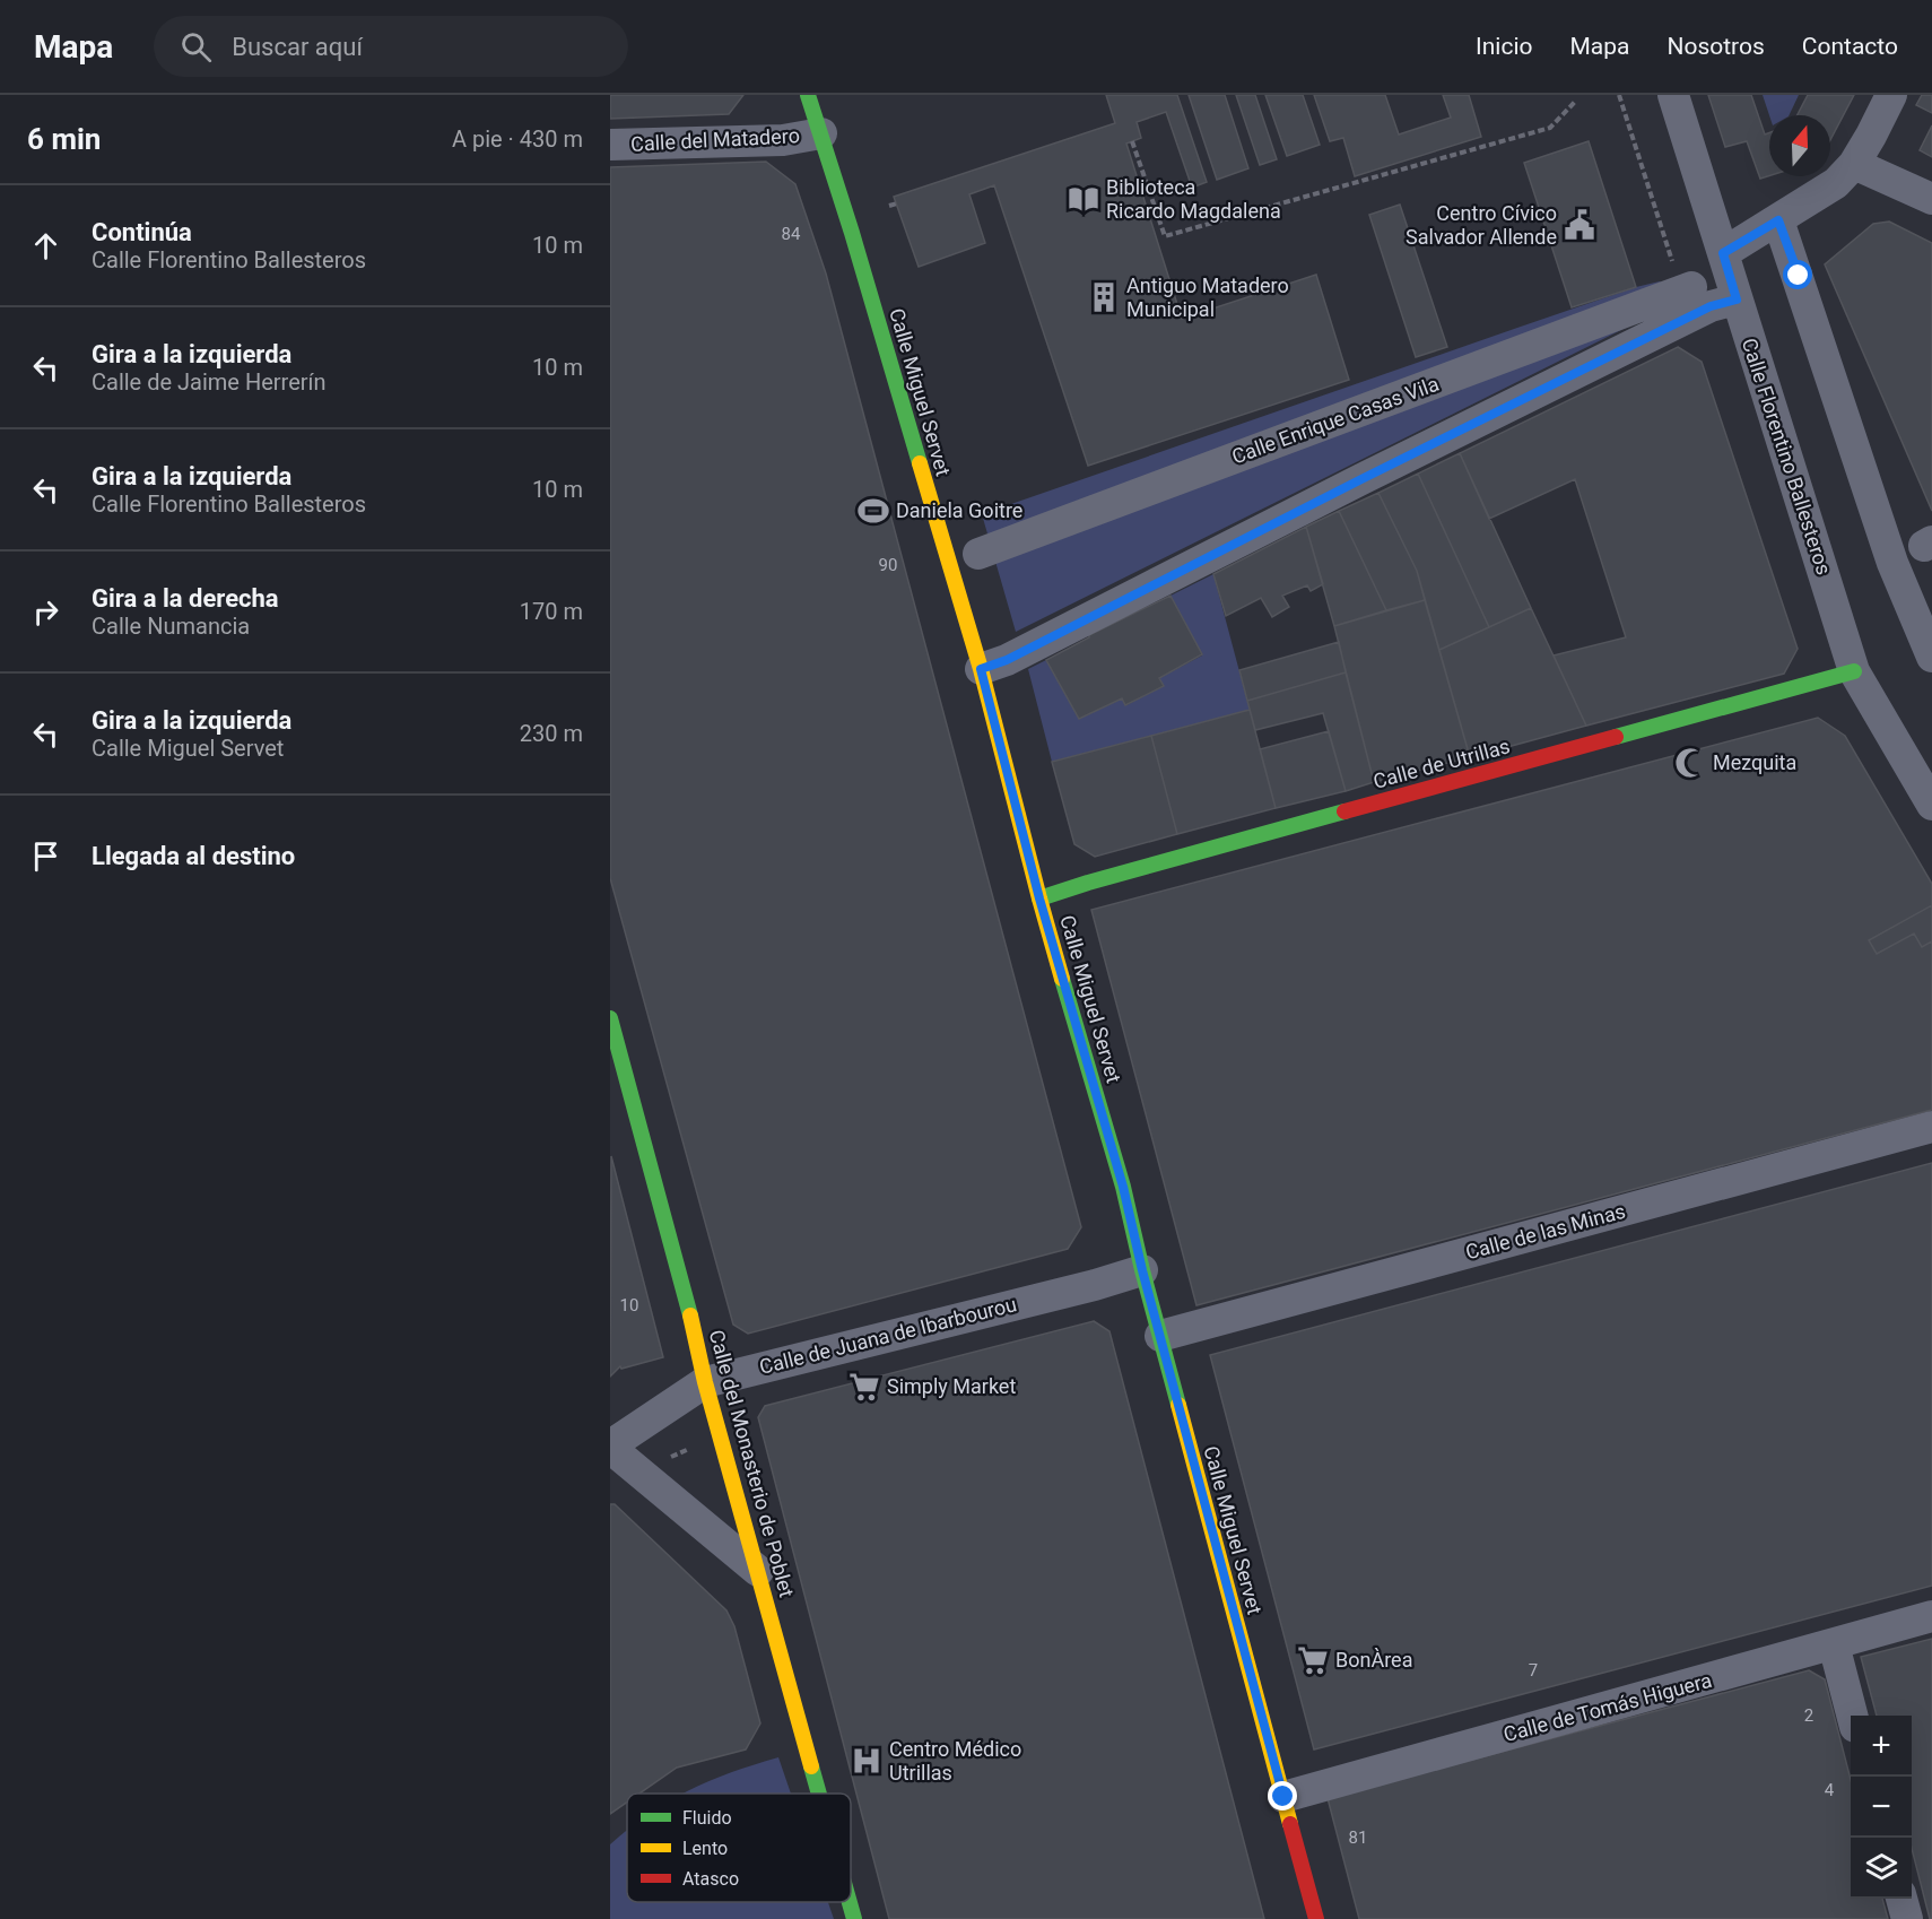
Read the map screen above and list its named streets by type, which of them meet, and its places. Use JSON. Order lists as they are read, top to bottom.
{
  "streets": {
    "main road": ["Calle Miguel Servet", "Calle de Utrillas", "Calle del Monasterio de Poblet"],
    "street": [
      "Calle del Matadero",
      "Calle Enrique Casas Vila",
      "Calle Florentino Ballesteros",
      "Calle de las Minas",
      "Calle de Juana de Ibarbourou",
      "Calle de Tomás Higuera"
    ]
  },
  "crossings": [
    ["Calle del Matadero", "Calle Miguel Servet"],
    ["Calle Miguel Servet", "Calle de Utrillas"],
    ["Calle Miguel Servet", "Calle de las Minas"],
    ["Calle Miguel Servet", "Calle de Juana de Ibarbourou"],
    ["Calle Miguel Servet", "Calle de Tomás Higuera"],
    ["Calle Florentino Ballesteros", "Calle de Utrillas"],
    ["Calle de Juana de Ibarbourou", "Calle del Monasterio de Poblet"]
  ],
  "places": {
    "library": ["Biblioteca Ricardo Magdalena"],
    "public building": ["Centro Cívico Salvador Allende"],
    "building": ["Antiguo Matadero Municipal"],
    "sports": ["Daniela Goitre"],
    "mosque": ["Mezquita"],
    "supermarket": ["Simply Market", "BonÀrea"],
    "hospital": ["Centro Médico Utrillas"]
  },
  "house_numbers": [
    "84",
    "90",
    "10",
    "7",
    "2",
    "4",
    "81"
  ],
  "legend": ["Fluido", "Lento", "Atasco"],
  "north": "top",
  "page": {
    "header": "Mapa",
    "search": "Buscar aquí",
    "nav": [
      "Inicio",
      "Mapa",
      "Nosotros",
      "Contacto"
    ],
    "heading": ["6 min", "A pie · 430 m"],
    "list": [
      ["Continúa", "Calle Florentino Ballesteros", "10 m"],
      ["Gira a la izquierda", "Calle de Jaime Herrerín", "10 m"],
      ["Gira a la izquierda", "Calle Florentino Ballesteros", "10 m"],
      ["Gira a la derecha", "Calle Numancia", "170 m"],
      ["Gira a la izquierda", "Calle Miguel Servet", "230 m"],
      "Llegada al destino"
    ],
    "map_buttons": ["+", "−"]
  }
}
